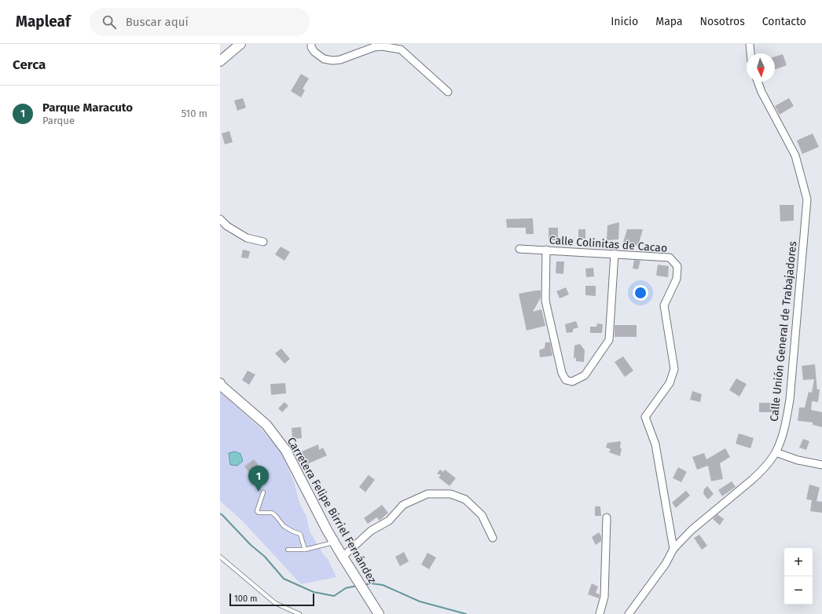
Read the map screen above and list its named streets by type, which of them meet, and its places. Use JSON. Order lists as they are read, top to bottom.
{
  "streets": {
    "street": ["Calle Colinitas de Cacao", "Calle Unión General de Trabajadores", "Carretera Felipe Birriel Fernández"]
  },
  "crossings": [
    ["Calle Colinitas de Cacao", "Calle Unión General de Trabajadores"]
  ],
  "scale_bar": "100 m",
  "north": "bottom",
  "page": {
    "header": "Mapleaf",
    "search": "Buscar aquí",
    "nav": [
      "Inicio",
      "Mapa",
      "Nosotros",
      "Contacto"
    ],
    "heading": "Cerca",
    "list": [
      {
        "mark": "1",
        "name": "Parque Maracuto",
        "note": "Parque",
        "value": "510 m"
      }
    ],
    "pins": "1",
    "map_buttons": ["+", "−"],
    "scale": "100 m"
  }
}
